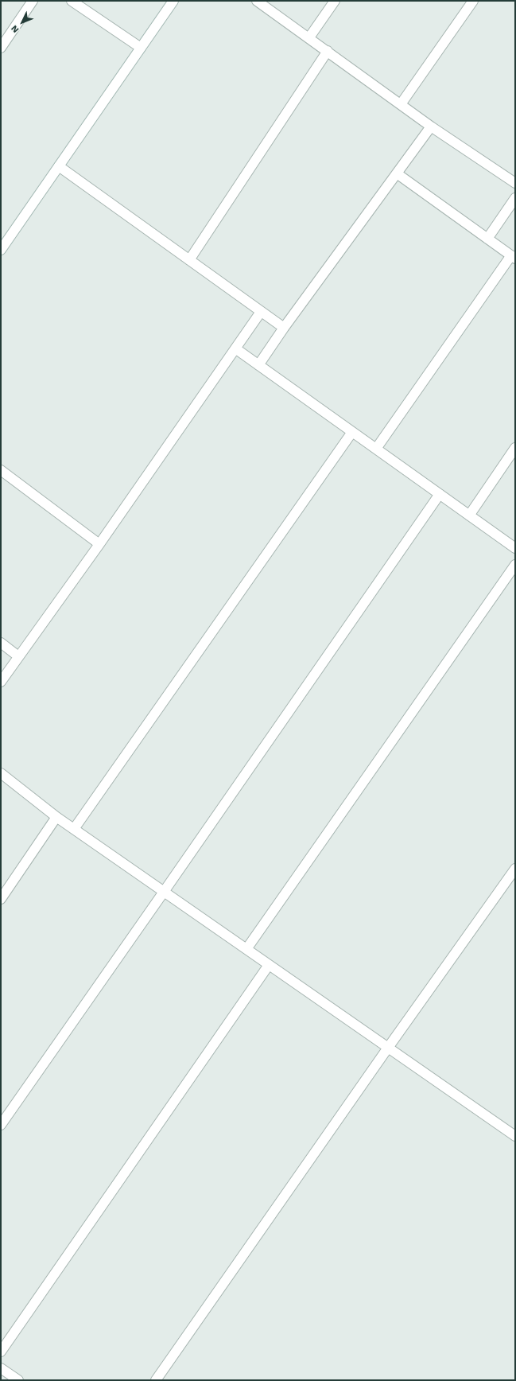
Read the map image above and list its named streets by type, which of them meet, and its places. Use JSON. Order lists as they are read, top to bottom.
{
  "north": "bottom left"
}
